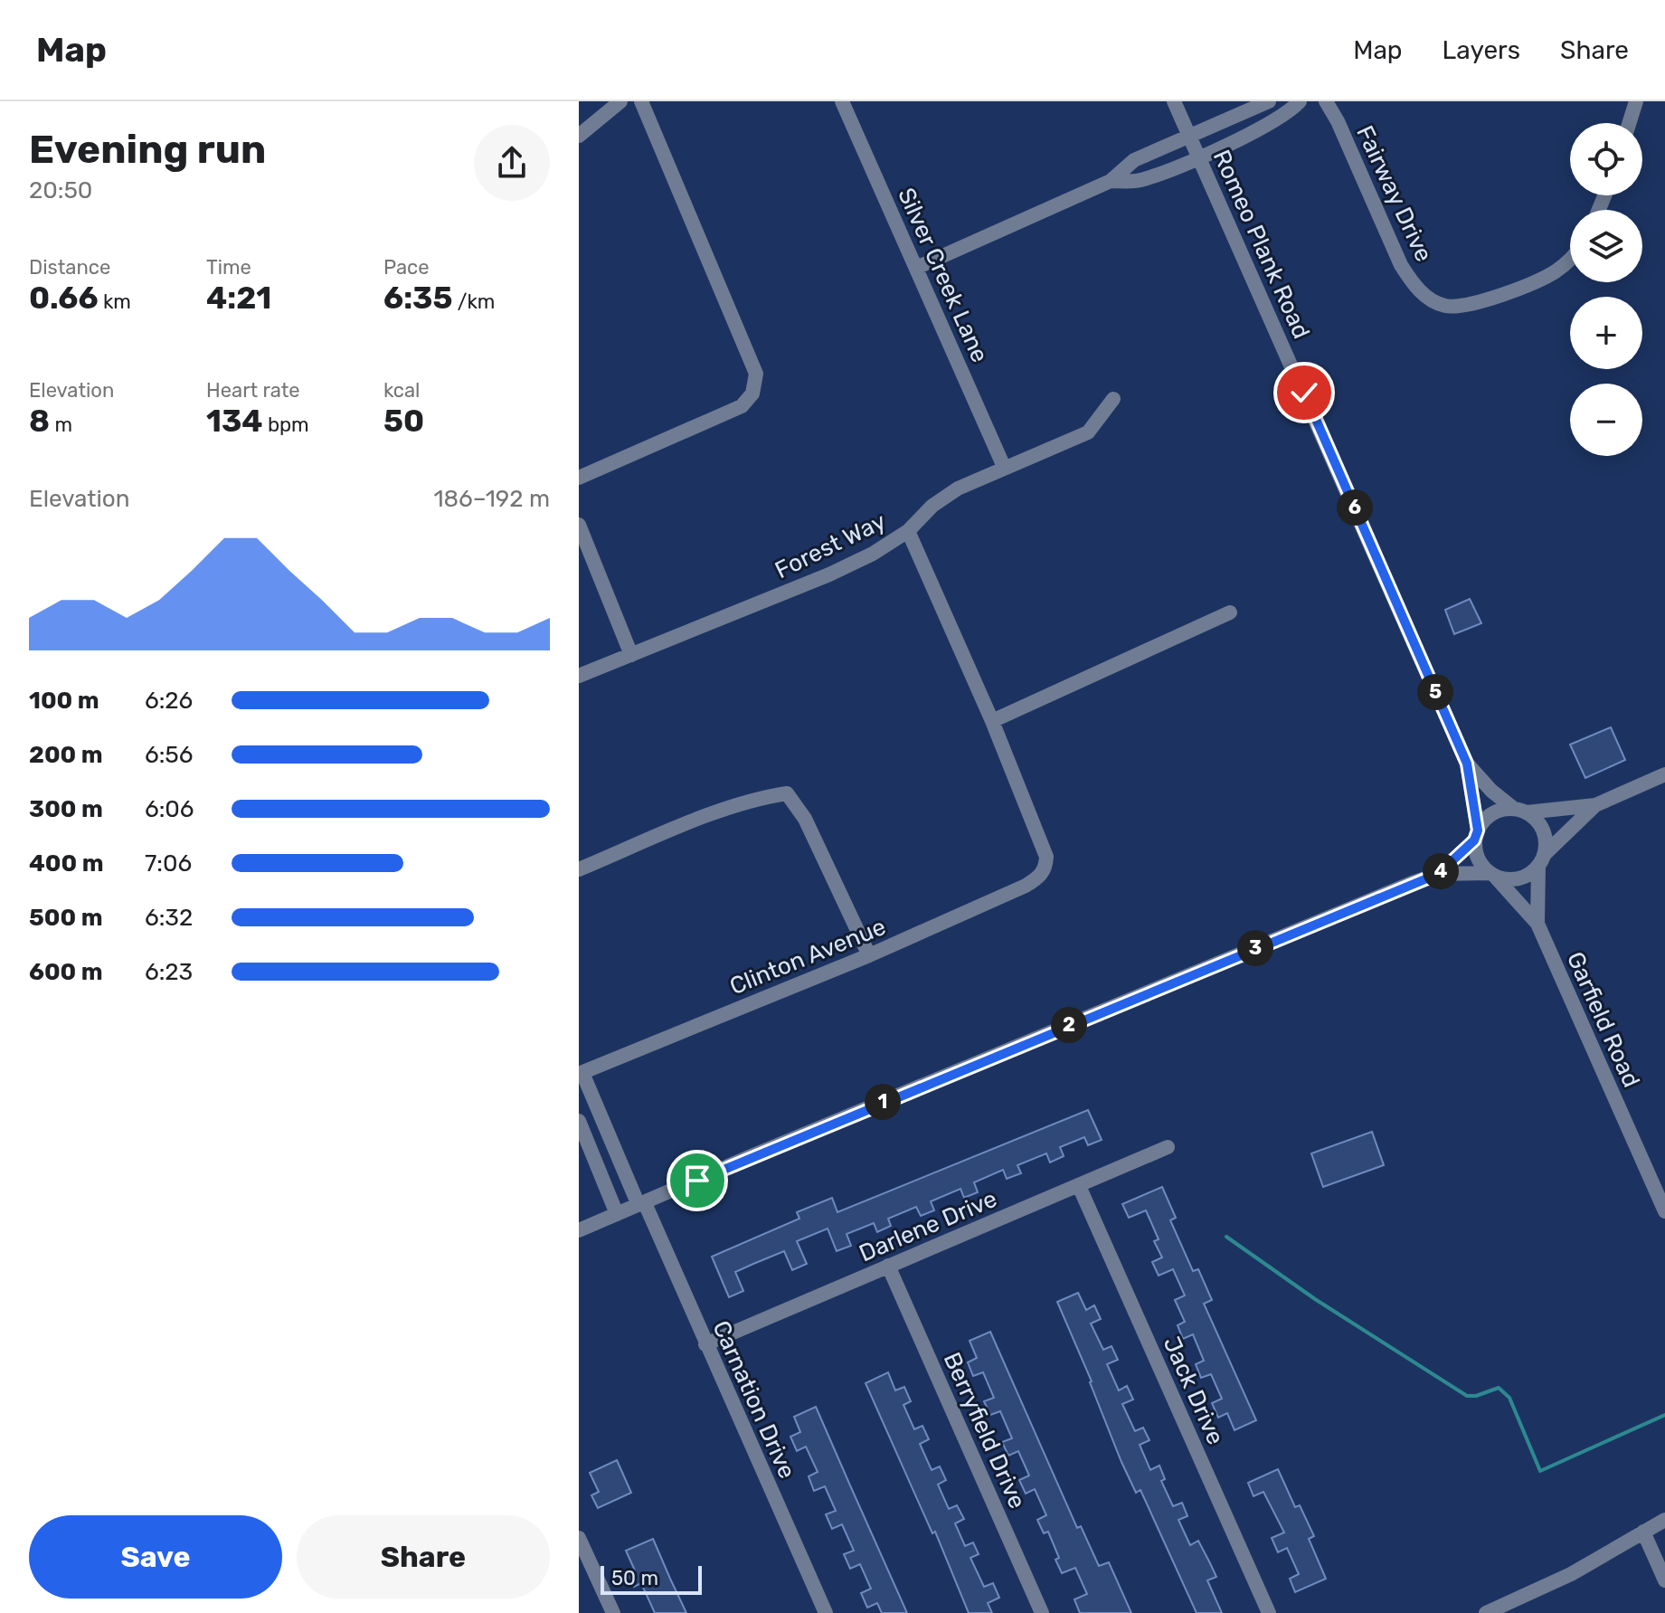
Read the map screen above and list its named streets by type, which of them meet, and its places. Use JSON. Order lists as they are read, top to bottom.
{
  "streets": {
    "street": [
      "Fairway Drive",
      "Romeo Plank Road",
      "Silver Creek Lane",
      "Forest Way",
      "Clinton Avenue",
      "Garfield Road",
      "Darlene Drive",
      "Jack Drive",
      "Carnation Drive",
      "Berryfield Drive"
    ]
  },
  "crossings": [
    ["Romeo Plank Road", "Garfield Road"],
    ["Silver Creek Lane", "Forest Way"],
    ["Clinton Avenue", "Carnation Drive"],
    ["Darlene Drive", "Jack Drive"],
    ["Darlene Drive", "Carnation Drive"],
    ["Darlene Drive", "Berryfield Drive"]
  ],
  "scale_bar": "50 m",
  "page": {
    "header": "Map",
    "nav": ["Map", "Layers", "Share"],
    "heading": ["Evening run", "20:50"],
    "map_buttons": ["+", "−"],
    "stats": [
      ["Distance", "0.66 km"],
      ["Time", "4:21"],
      ["Pace", "6:35 /km"],
      ["Elevation", "8 m"],
      ["Heart rate", "134 bpm"],
      ["kcal", "50"]
    ],
    "chart": ["Elevation", "186–192 m"],
    "pins": [
      "6",
      "5",
      "4",
      "3",
      "2",
      "1"
    ],
    "list": [
      {
        "name": "100 m",
        "note": "6:26"
      },
      {
        "name": "200 m",
        "note": "6:56"
      },
      {
        "name": "300 m",
        "note": "6:06"
      },
      {
        "name": "400 m",
        "note": "7:06"
      },
      {
        "name": "500 m",
        "note": "6:32"
      },
      {
        "name": "600 m",
        "note": "6:23"
      }
    ],
    "buttons": ["Save", "Share"],
    "scale": "50 m"
  }
}
